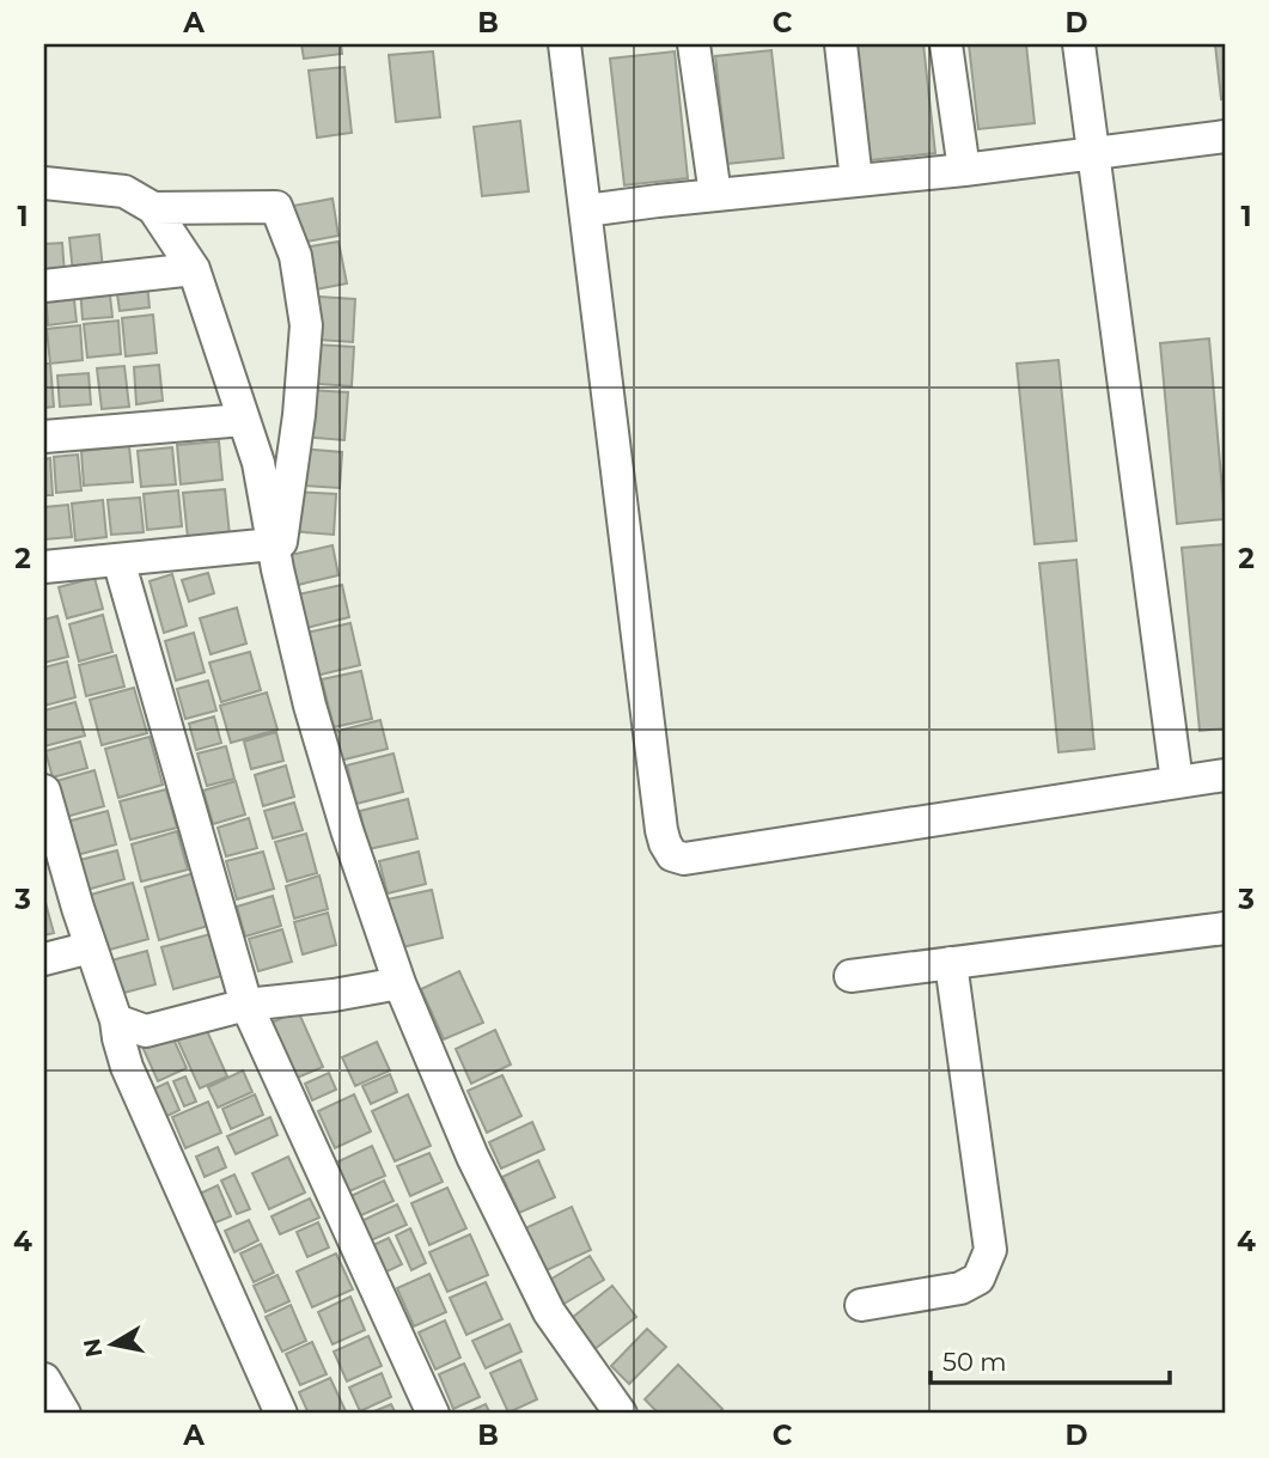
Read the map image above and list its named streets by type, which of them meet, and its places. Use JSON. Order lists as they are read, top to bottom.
{
  "scale_bar": "50 m",
  "north": "left",
  "grid": {
    "columns": [
      "A",
      "B",
      "C",
      "D"
    ],
    "rows": [
      "1",
      "2",
      "3",
      "4"
    ]
  }
}
